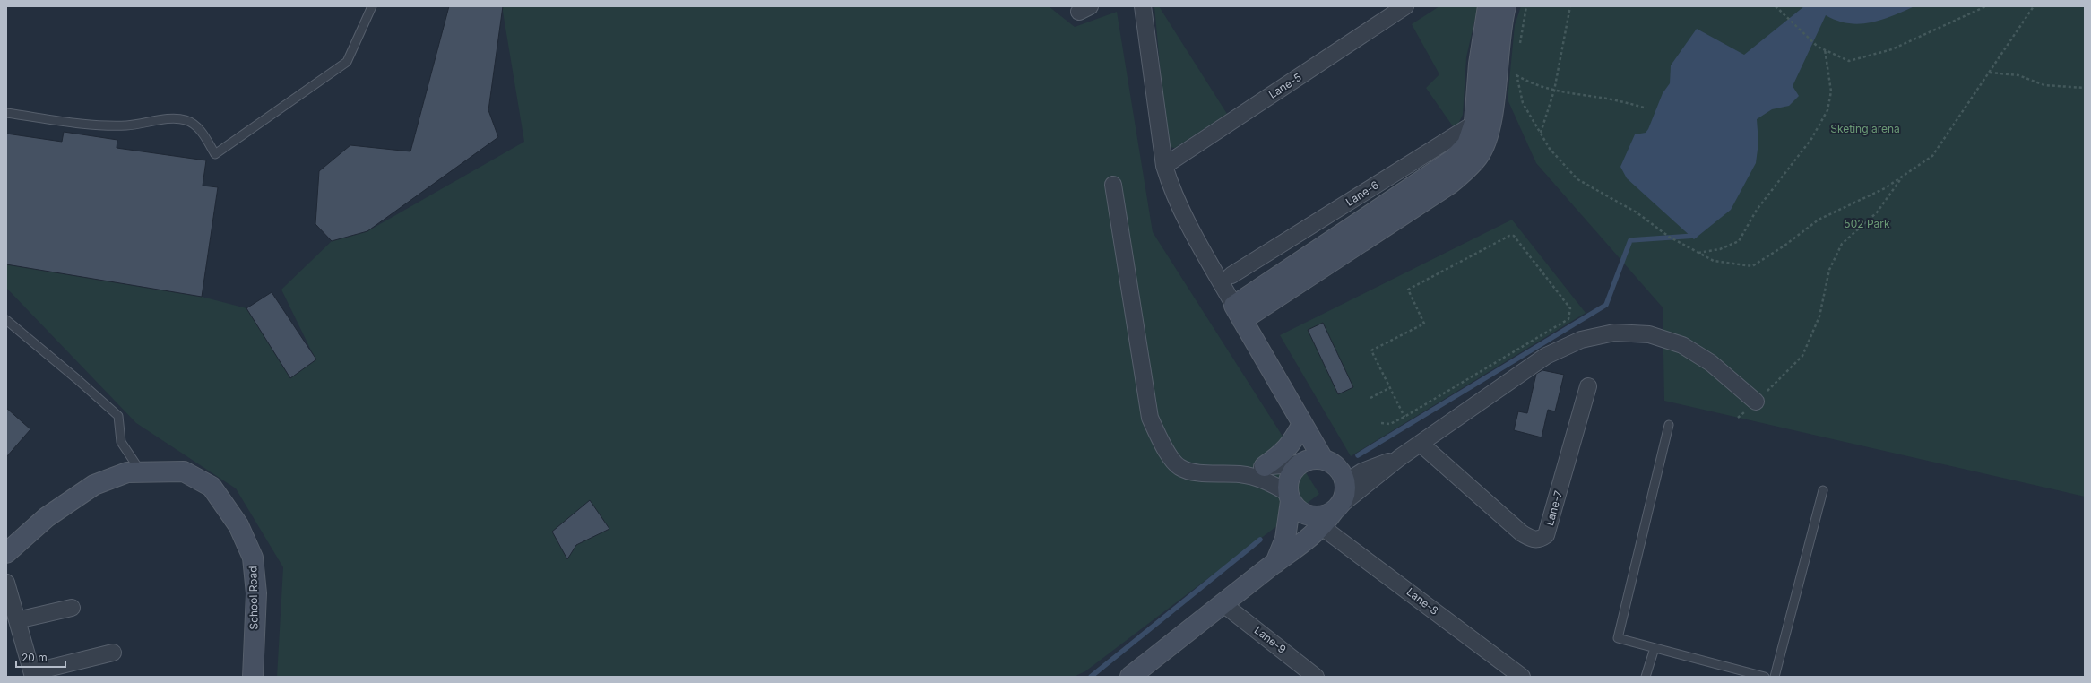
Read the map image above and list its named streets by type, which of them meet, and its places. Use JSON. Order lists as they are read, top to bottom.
{
  "streets": {
    "street": [
      "Lane-5",
      "Lane-6",
      "Lane-7",
      "School Road",
      "Lane-8",
      "Lane-9"
    ]
  },
  "parks": ["Sketing arena", "502 Park"],
  "scale_bar": "20 m"
}
